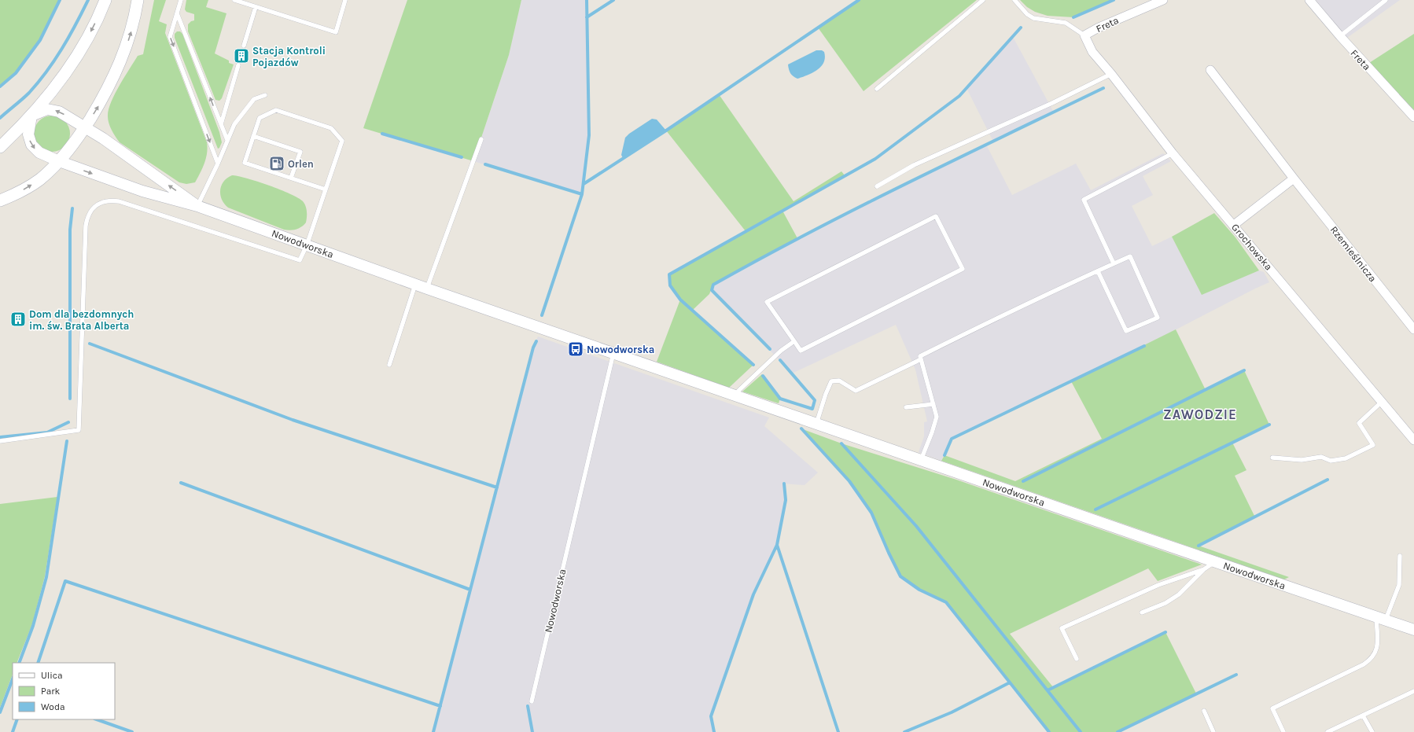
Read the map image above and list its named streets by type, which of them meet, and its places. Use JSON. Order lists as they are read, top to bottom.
{
  "streets": {
    "street": [
      "Freta",
      "Nowodworska",
      "Grochowska",
      "Rzemieślnicza"
    ]
  },
  "crossings": [
    ["Freta", "Grochowska"]
  ],
  "districts": ["ZAWODZIE"],
  "places": {
    "building": ["Stacja Kontroli Pojazdów", "Dom dla bezdomnych im. św. Brata Alberta"],
    "fuel station": ["Orlen"],
    "bus stop": ["Nowodworska"]
  },
  "legend": ["Ulica", "Park", "Woda"]
}
